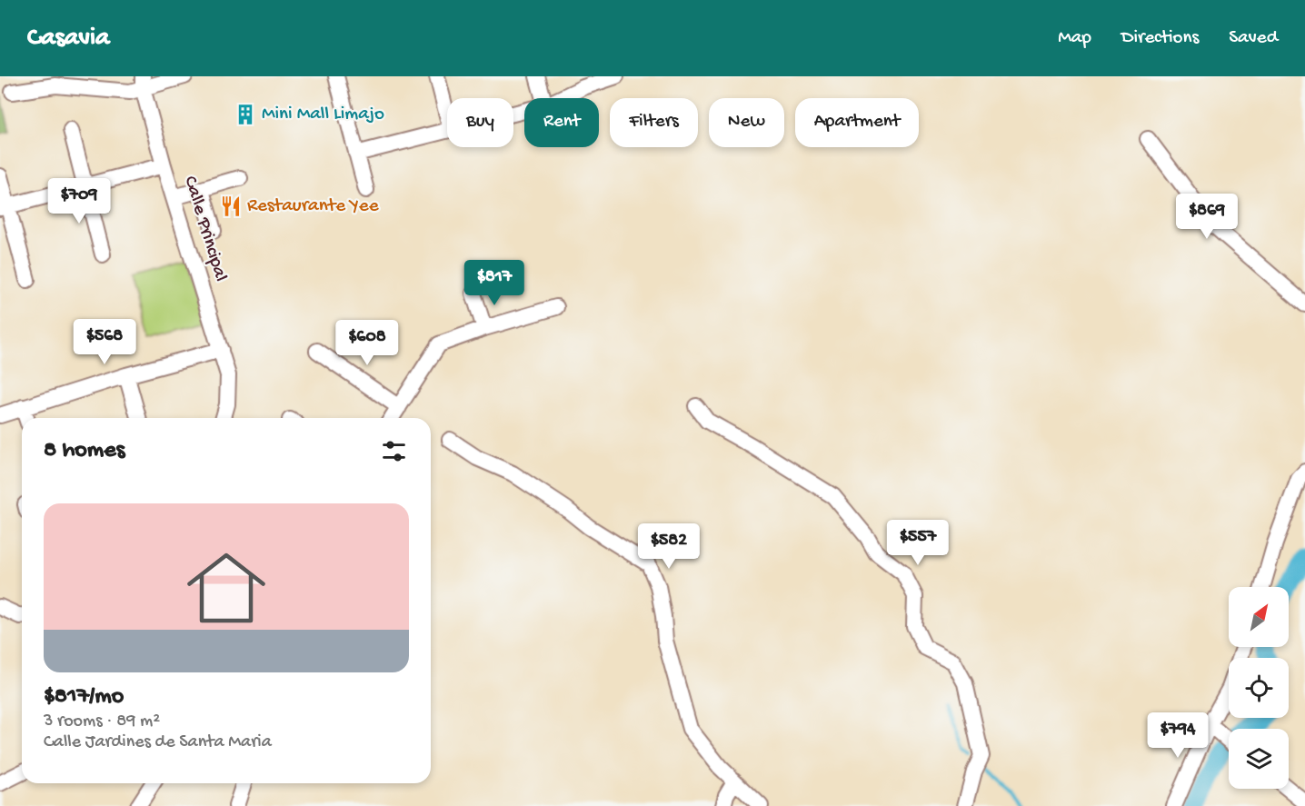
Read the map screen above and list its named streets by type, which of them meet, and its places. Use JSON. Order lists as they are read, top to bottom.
{
  "streets": {
    "street": ["Calle Principal"]
  },
  "places": {
    "building": ["Mini Mall Limajo"],
    "restaurant": ["Restaurante Yee"]
  },
  "north": "top right",
  "page": {
    "header": "Casavia",
    "nav": ["Map", "Directions", "Saved"],
    "chip": [
      "Buy",
      "Rent",
      "Filters",
      "New",
      "Apartment"
    ],
    "price": [
      "$709",
      "$869",
      "$817",
      "$568",
      "$608",
      "$557",
      "$582",
      "$794"
    ],
    "heading": "8 homes",
    "list": [
      {
        "name": "$817/mo",
        "note": "3 rooms · 89 m² · Calle Jardines de Santa Maria"
      }
    ]
  }
}
